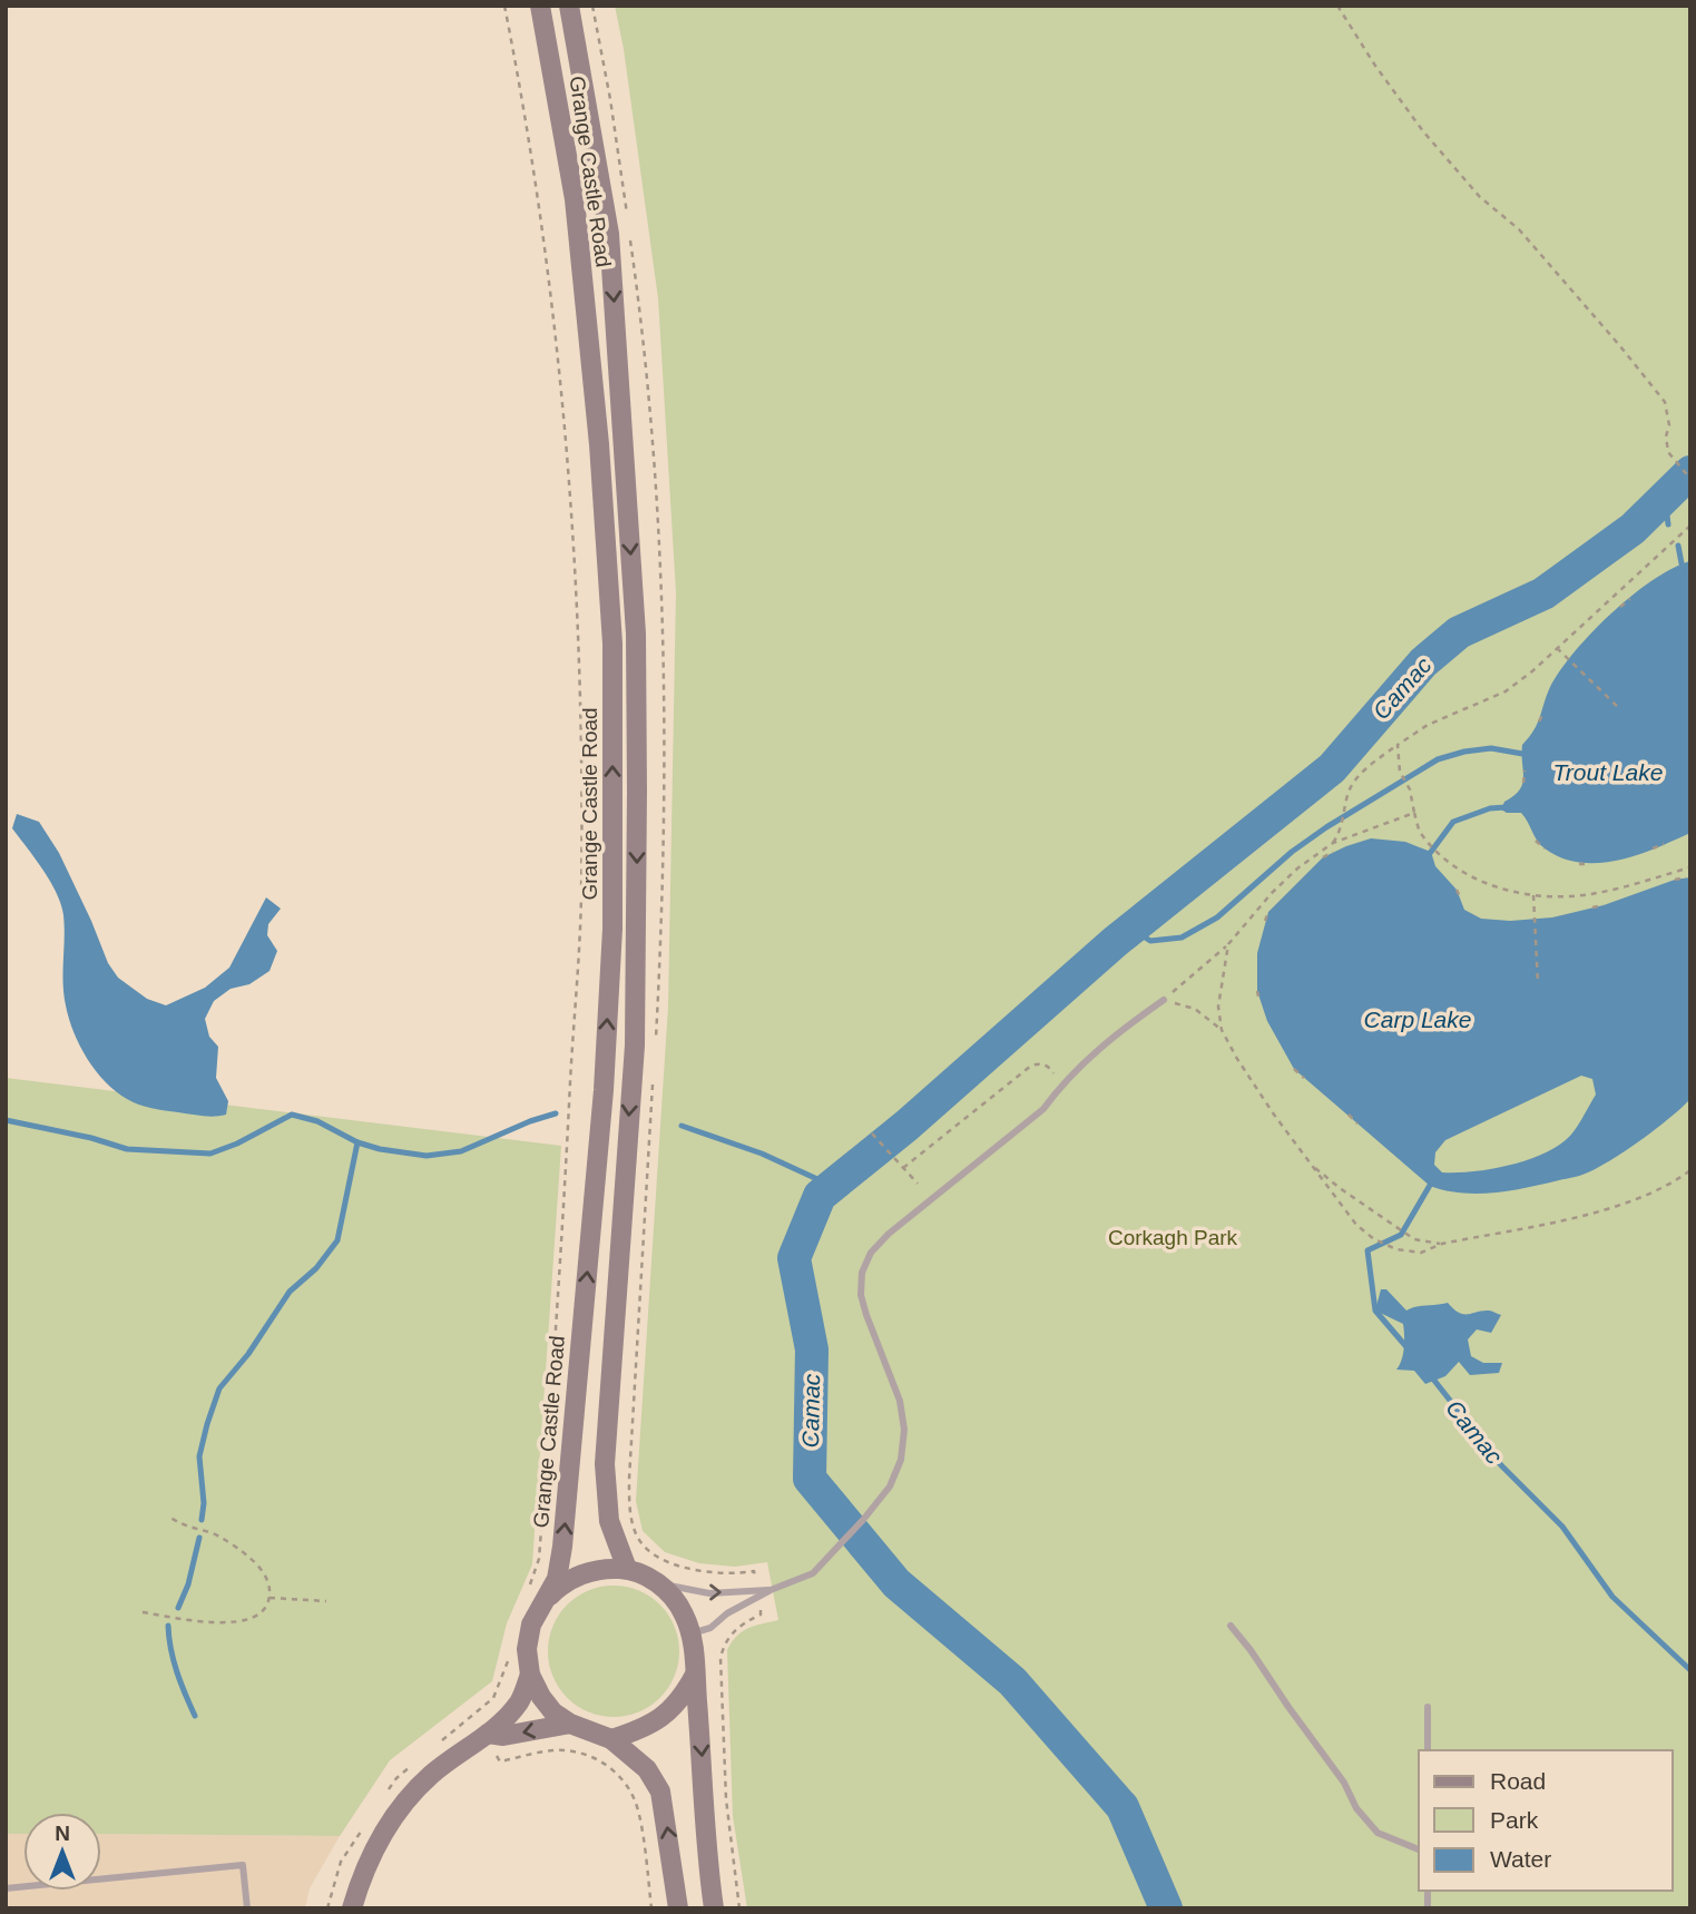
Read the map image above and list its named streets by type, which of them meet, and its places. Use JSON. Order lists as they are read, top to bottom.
{
  "streets": {
    "main road": ["Grange Castle Road"]
  },
  "water": ["Camac", "Trout Lake", "Carp Lake"],
  "parks": ["Corkagh Park"],
  "legend": ["Road", "Park", "Water"],
  "north": "top"
}
